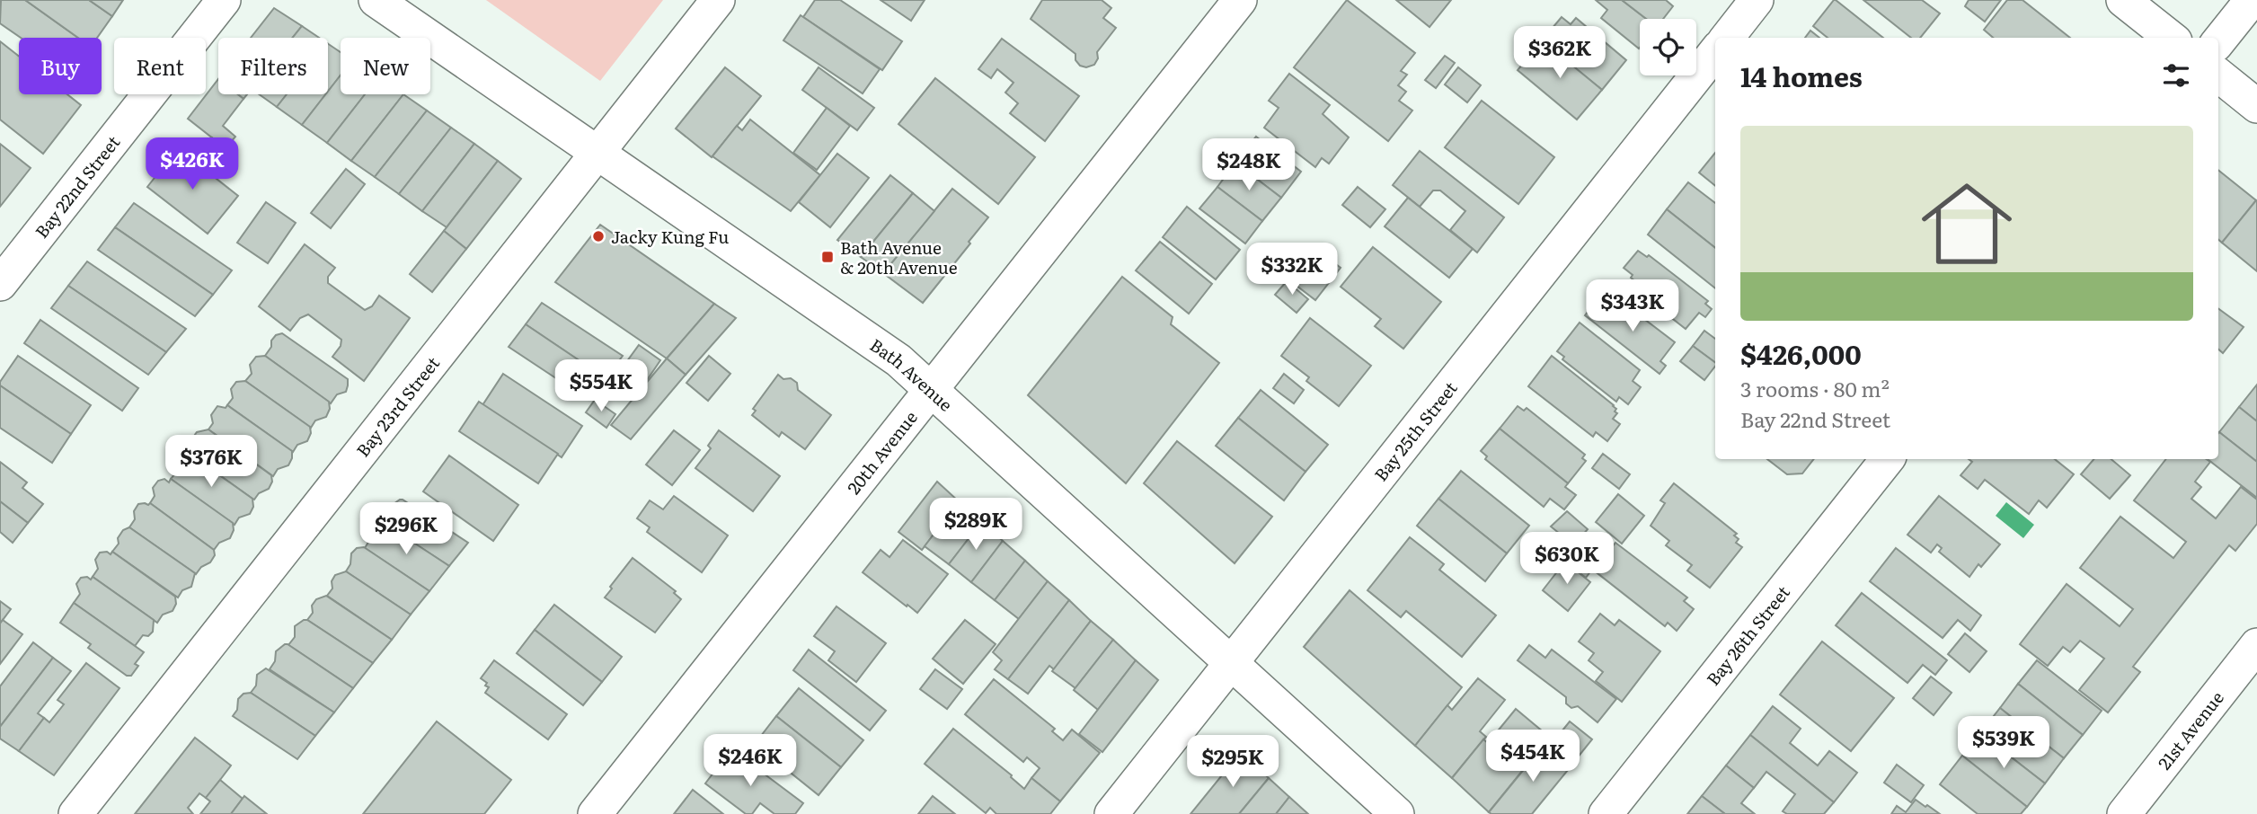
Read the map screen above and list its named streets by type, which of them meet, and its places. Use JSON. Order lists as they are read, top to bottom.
{
  "streets": {
    "street": [
      "Bay 22nd Street",
      "Bath Avenue",
      "Bay 23rd Street",
      "Bay 25th Street",
      "20th Avenue",
      "Bay 26th Street",
      "21st Avenue"
    ]
  },
  "crossings": [
    ["Bath Avenue", "Bay 23rd Street"],
    ["Bath Avenue", "Bay 25th Street"],
    ["Bath Avenue", "20th Avenue"]
  ],
  "places": {
    "other": ["Jacky Kung Fu"],
    "transit": ["Bath Avenue & 20th Avenue"]
  },
  "page": {
    "price": [
      "$362K",
      "$426K",
      "$248K",
      "$332K",
      "$343K",
      "$554K",
      "$376K",
      "$289K",
      "$296K",
      "$630K",
      "$539K",
      "$454K",
      "$246K",
      "$295K"
    ],
    "chip": [
      "Buy",
      "Rent",
      "Filters",
      "New"
    ],
    "heading": "14 homes",
    "list": [
      {
        "name": "$426,000",
        "note": "3 rooms · 80 m² · Bay 22nd Street"
      }
    ]
  }
}
